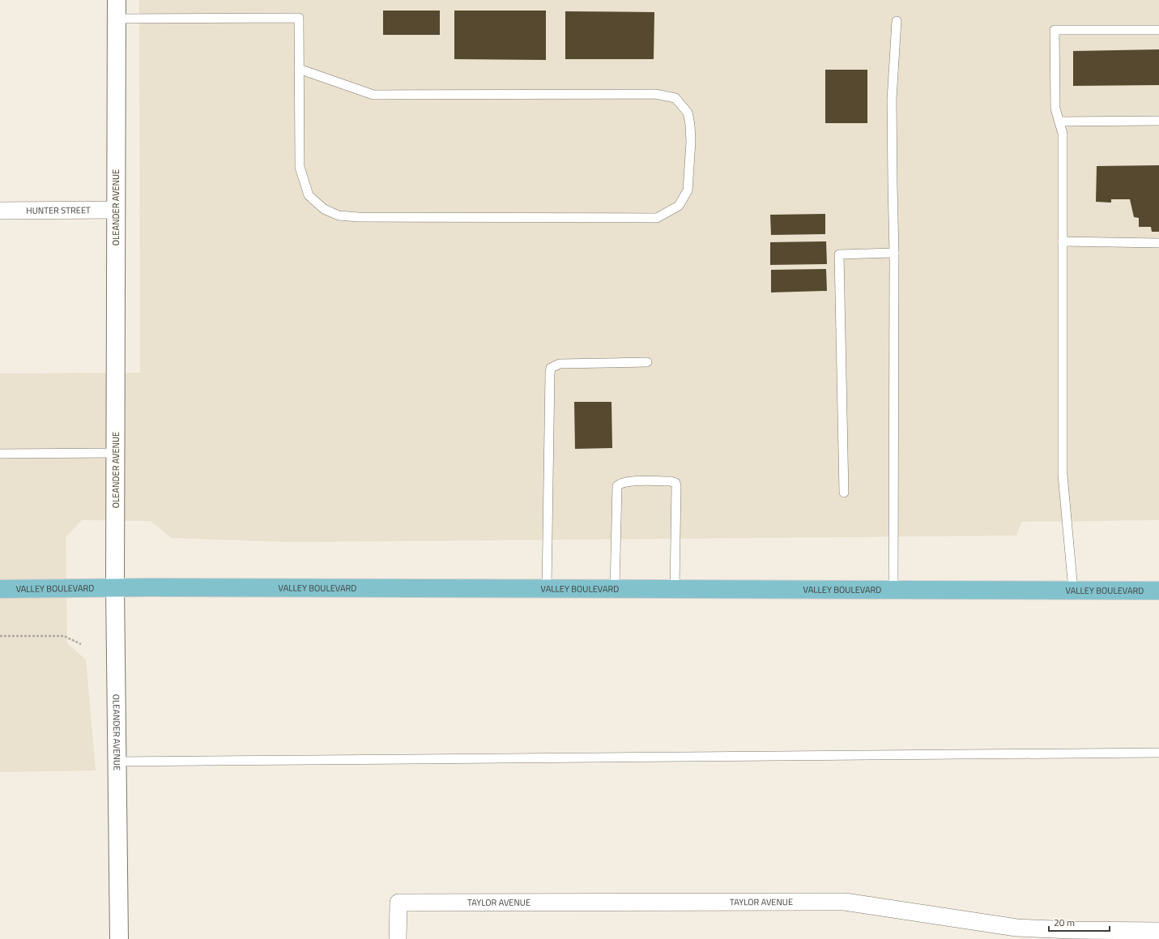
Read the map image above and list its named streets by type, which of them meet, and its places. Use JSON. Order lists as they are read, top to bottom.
{
  "streets": {
    "main road": ["VALLEY BOULEVARD"],
    "street": ["OLEANDER AVENUE", "HUNTER STREET", "TAYLOR AVENUE"]
  },
  "crossings": [
    ["OLEANDER AVENUE", "HUNTER STREET"],
    ["OLEANDER AVENUE", "VALLEY BOULEVARD"]
  ],
  "scale_bar": "20 m"
}
